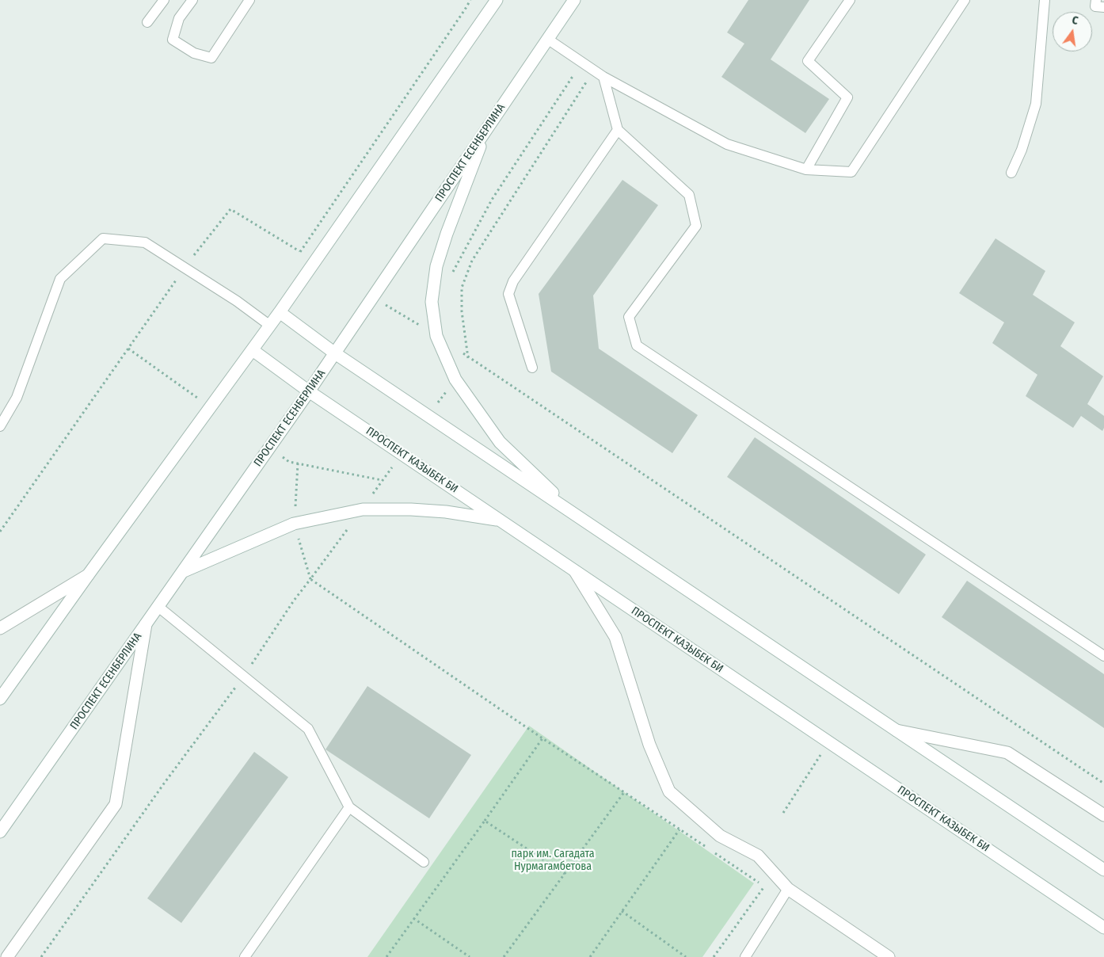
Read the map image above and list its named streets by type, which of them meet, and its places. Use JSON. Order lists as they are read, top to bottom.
{
  "streets": {
    "street": ["ПРОСПЕКТ ЕСЕНБЕРЛИНА", "ПРОСПЕКТ КАЗЫБЕК БИ"]
  },
  "crossings": [
    ["ПРОСПЕКТ ЕСЕНБЕРЛИНА", "ПРОСПЕКТ КАЗЫБЕК БИ"]
  ],
  "parks": ["парк им. Сагадата Нурмагамбетова"],
  "north": "top"
}
